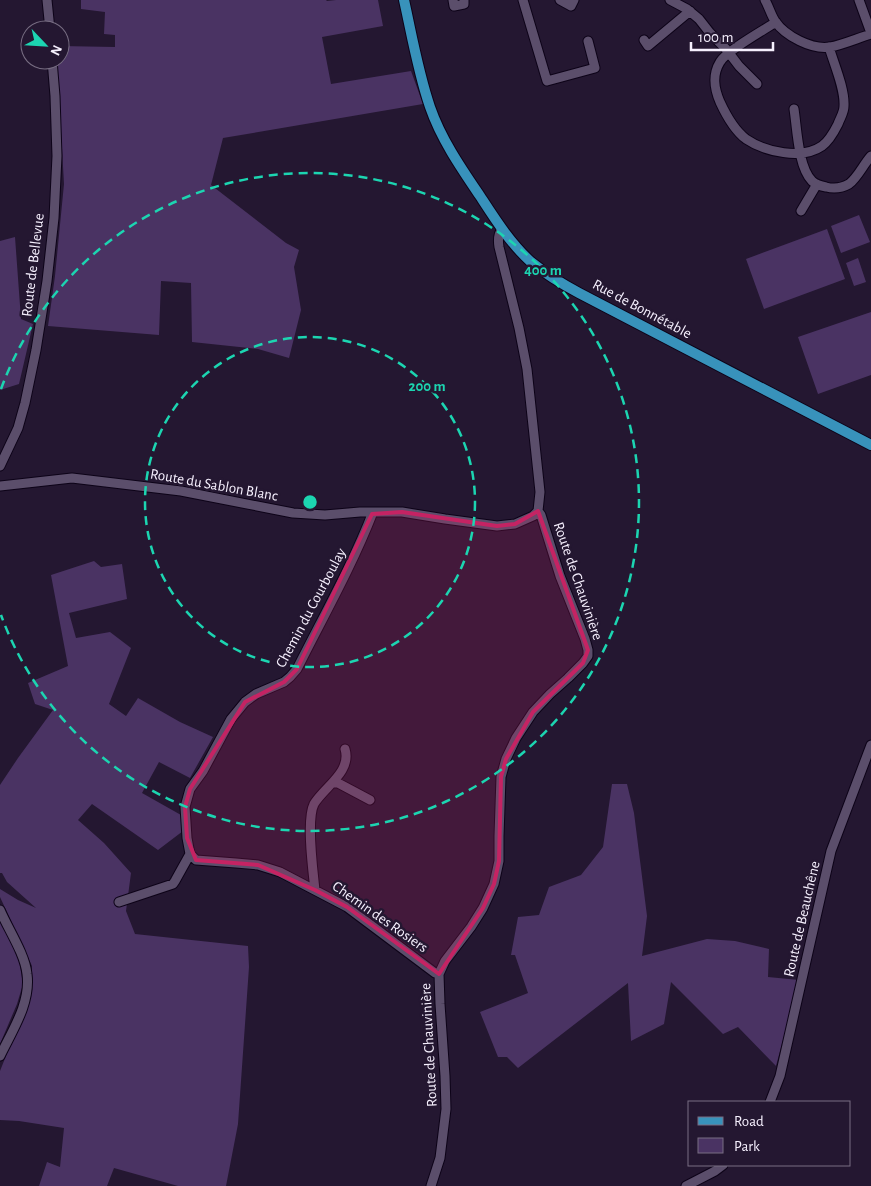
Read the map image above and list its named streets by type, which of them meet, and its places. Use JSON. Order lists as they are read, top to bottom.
{
  "streets": {
    "main road": ["Rue de Bonnétable"],
    "street": [
      "Route de Bellevue",
      "Route du Sablon Blanc",
      "Route de Chauvinière",
      "Chemin du Courboulay",
      "Chemin des Rosiers",
      "Route de Beauchêne"
    ]
  },
  "crossings": [
    ["Rue de Bonnétable", "Route de Chauvinière"],
    ["Route du Sablon Blanc", "Route de Chauvinière"],
    ["Route du Sablon Blanc", "Chemin du Courboulay"],
    ["Route de Chauvinière", "Chemin des Rosiers"],
    ["Chemin du Courboulay", "Chemin des Rosiers"]
  ],
  "legend": ["Road", "Park"],
  "scale_bar": "100 m",
  "north": "bottom right",
  "rings": ["400 m", "200 m"]
}
